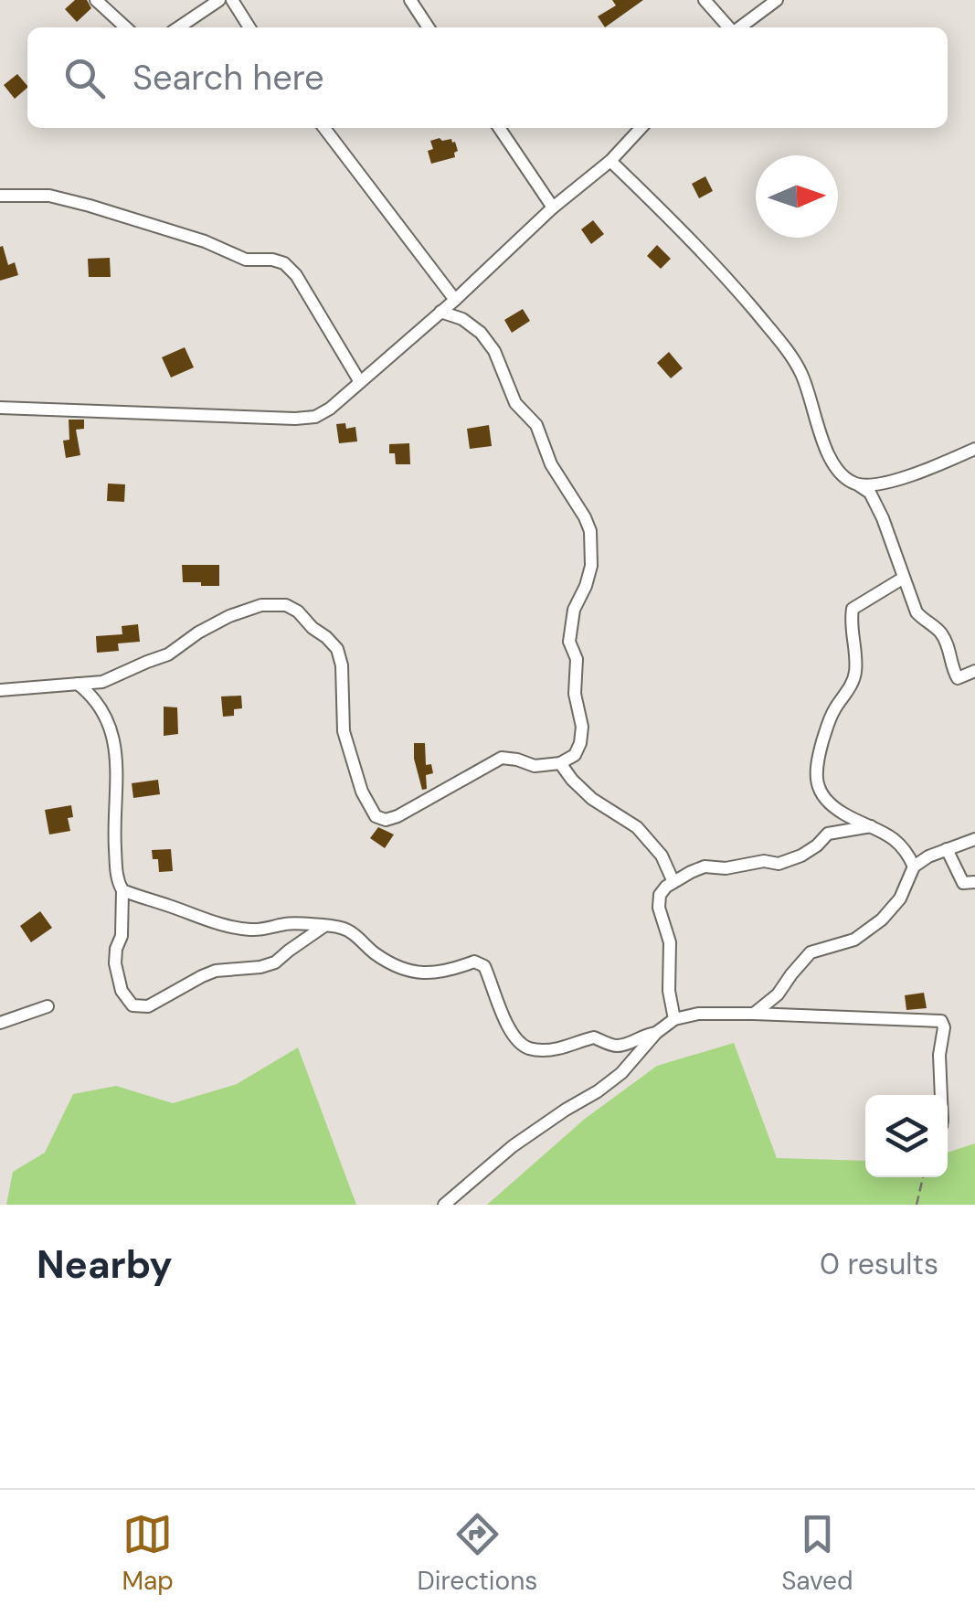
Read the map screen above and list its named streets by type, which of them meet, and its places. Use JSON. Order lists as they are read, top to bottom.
{
  "north": "right",
  "page": {
    "search": "Search here",
    "heading": ["Nearby", "0 results"],
    "nav": ["Map", "Directions", "Saved"]
  }
}
